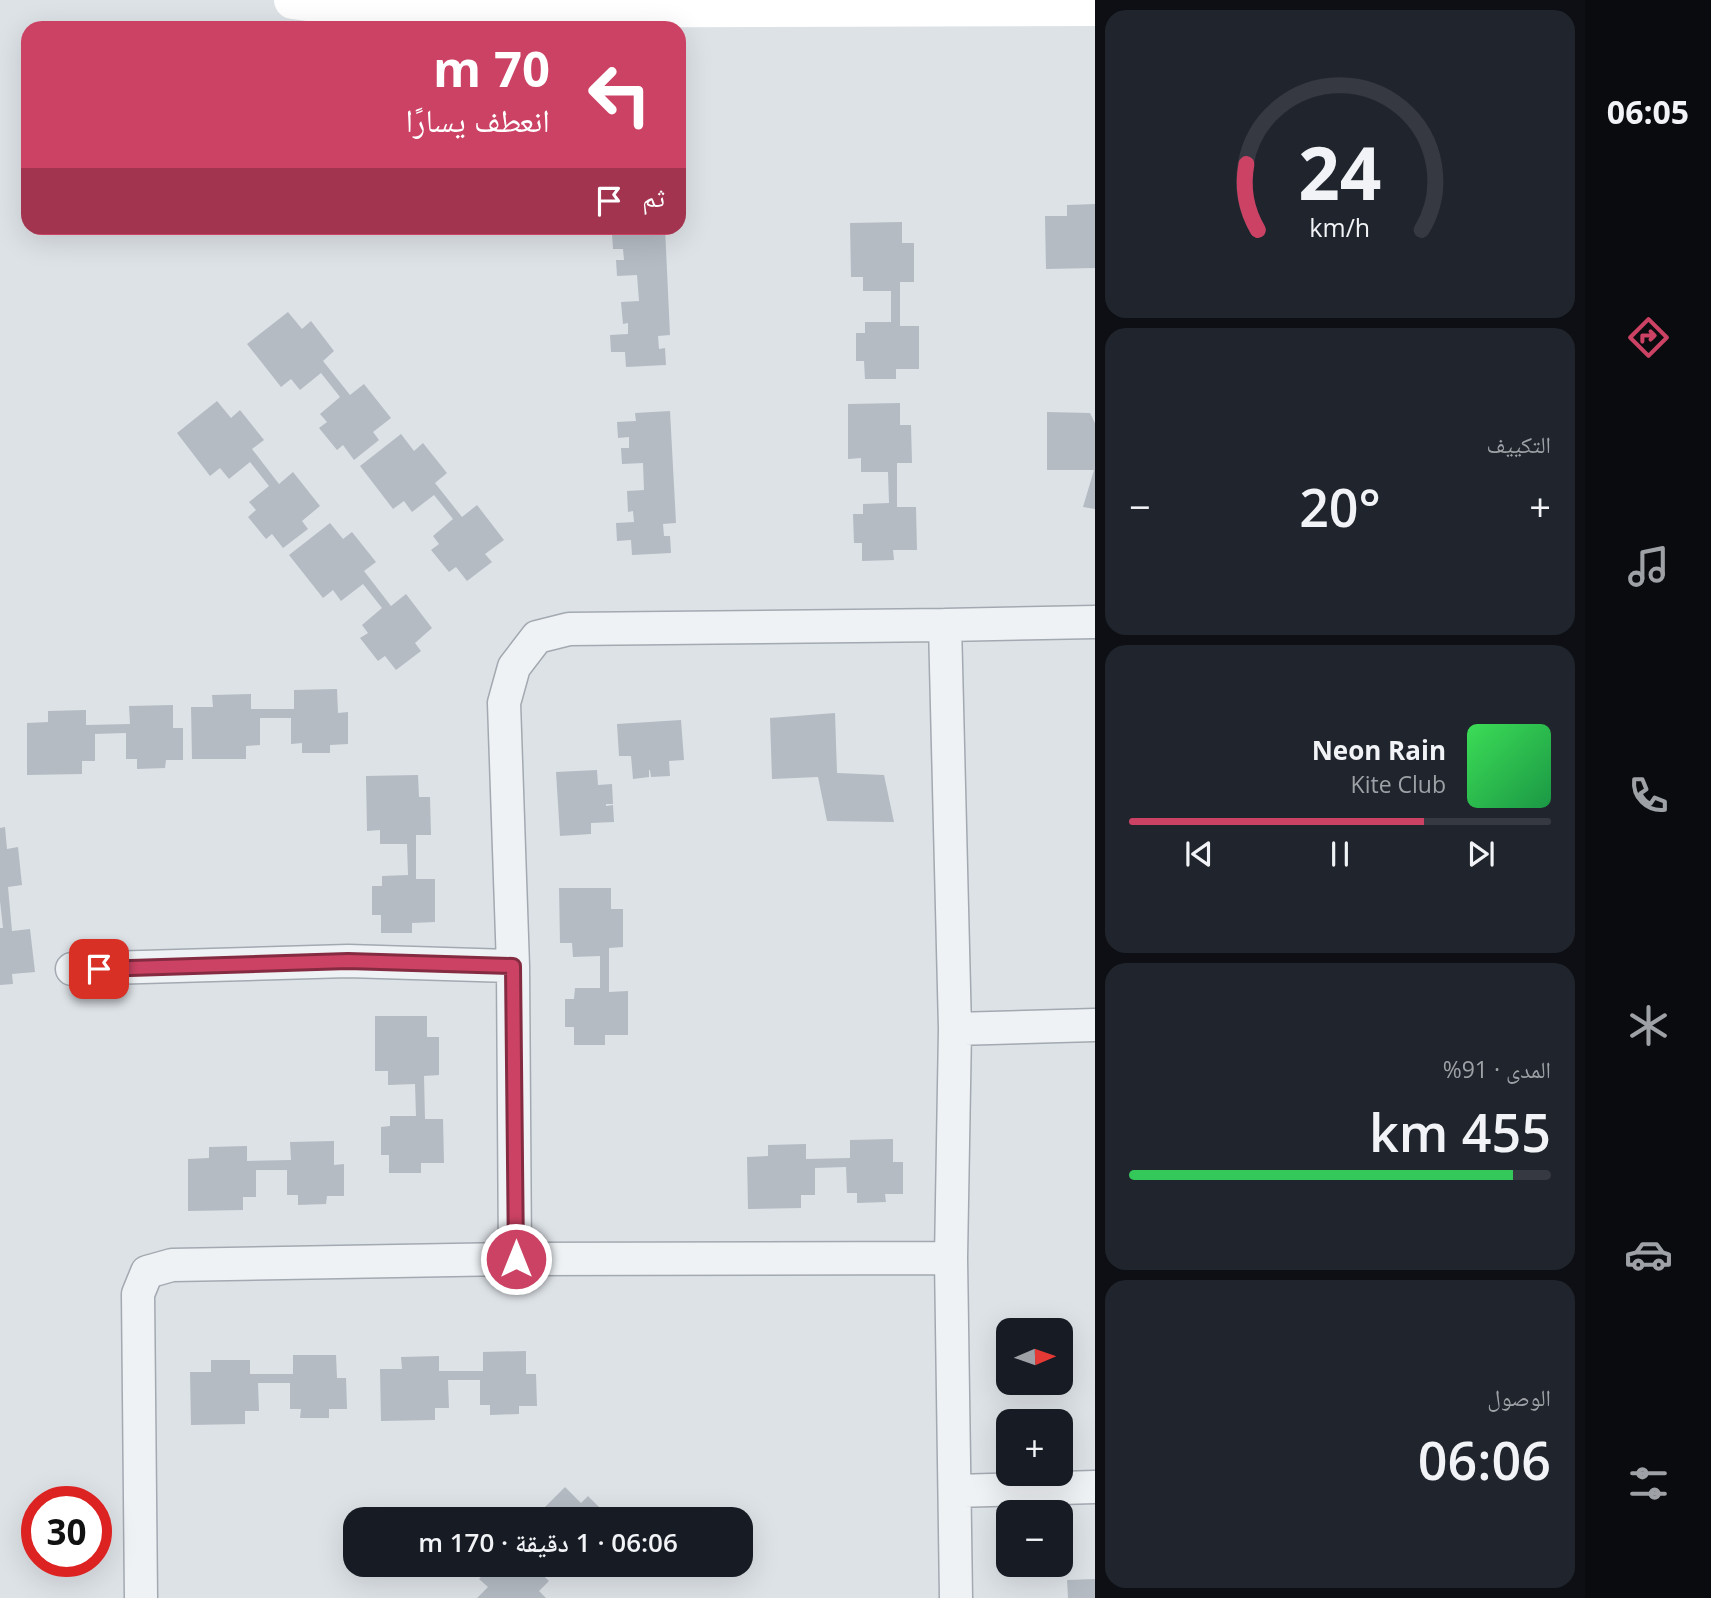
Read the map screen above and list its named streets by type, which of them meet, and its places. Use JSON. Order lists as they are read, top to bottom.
{
  "north": "right",
  "page": {
    "tabs": "06:05",
    "turn": ["70 m", "انعطف يسارًا"],
    "then": "ثم",
    "tile": [
      "التكييف",
      ["المدى · 91%", "455 km"],
      ["الوصول", "06:06"]
    ],
    "heat": ["−", "20°", "+"],
    "song": ["Neon Rain", "Kite Club"],
    "map_buttons": ["+", "−"],
    "limit": "30",
    "trip": "06:06 · 1 دقيقة · 170 m",
    "gauge": ["24", "km/h"]
  }
}
